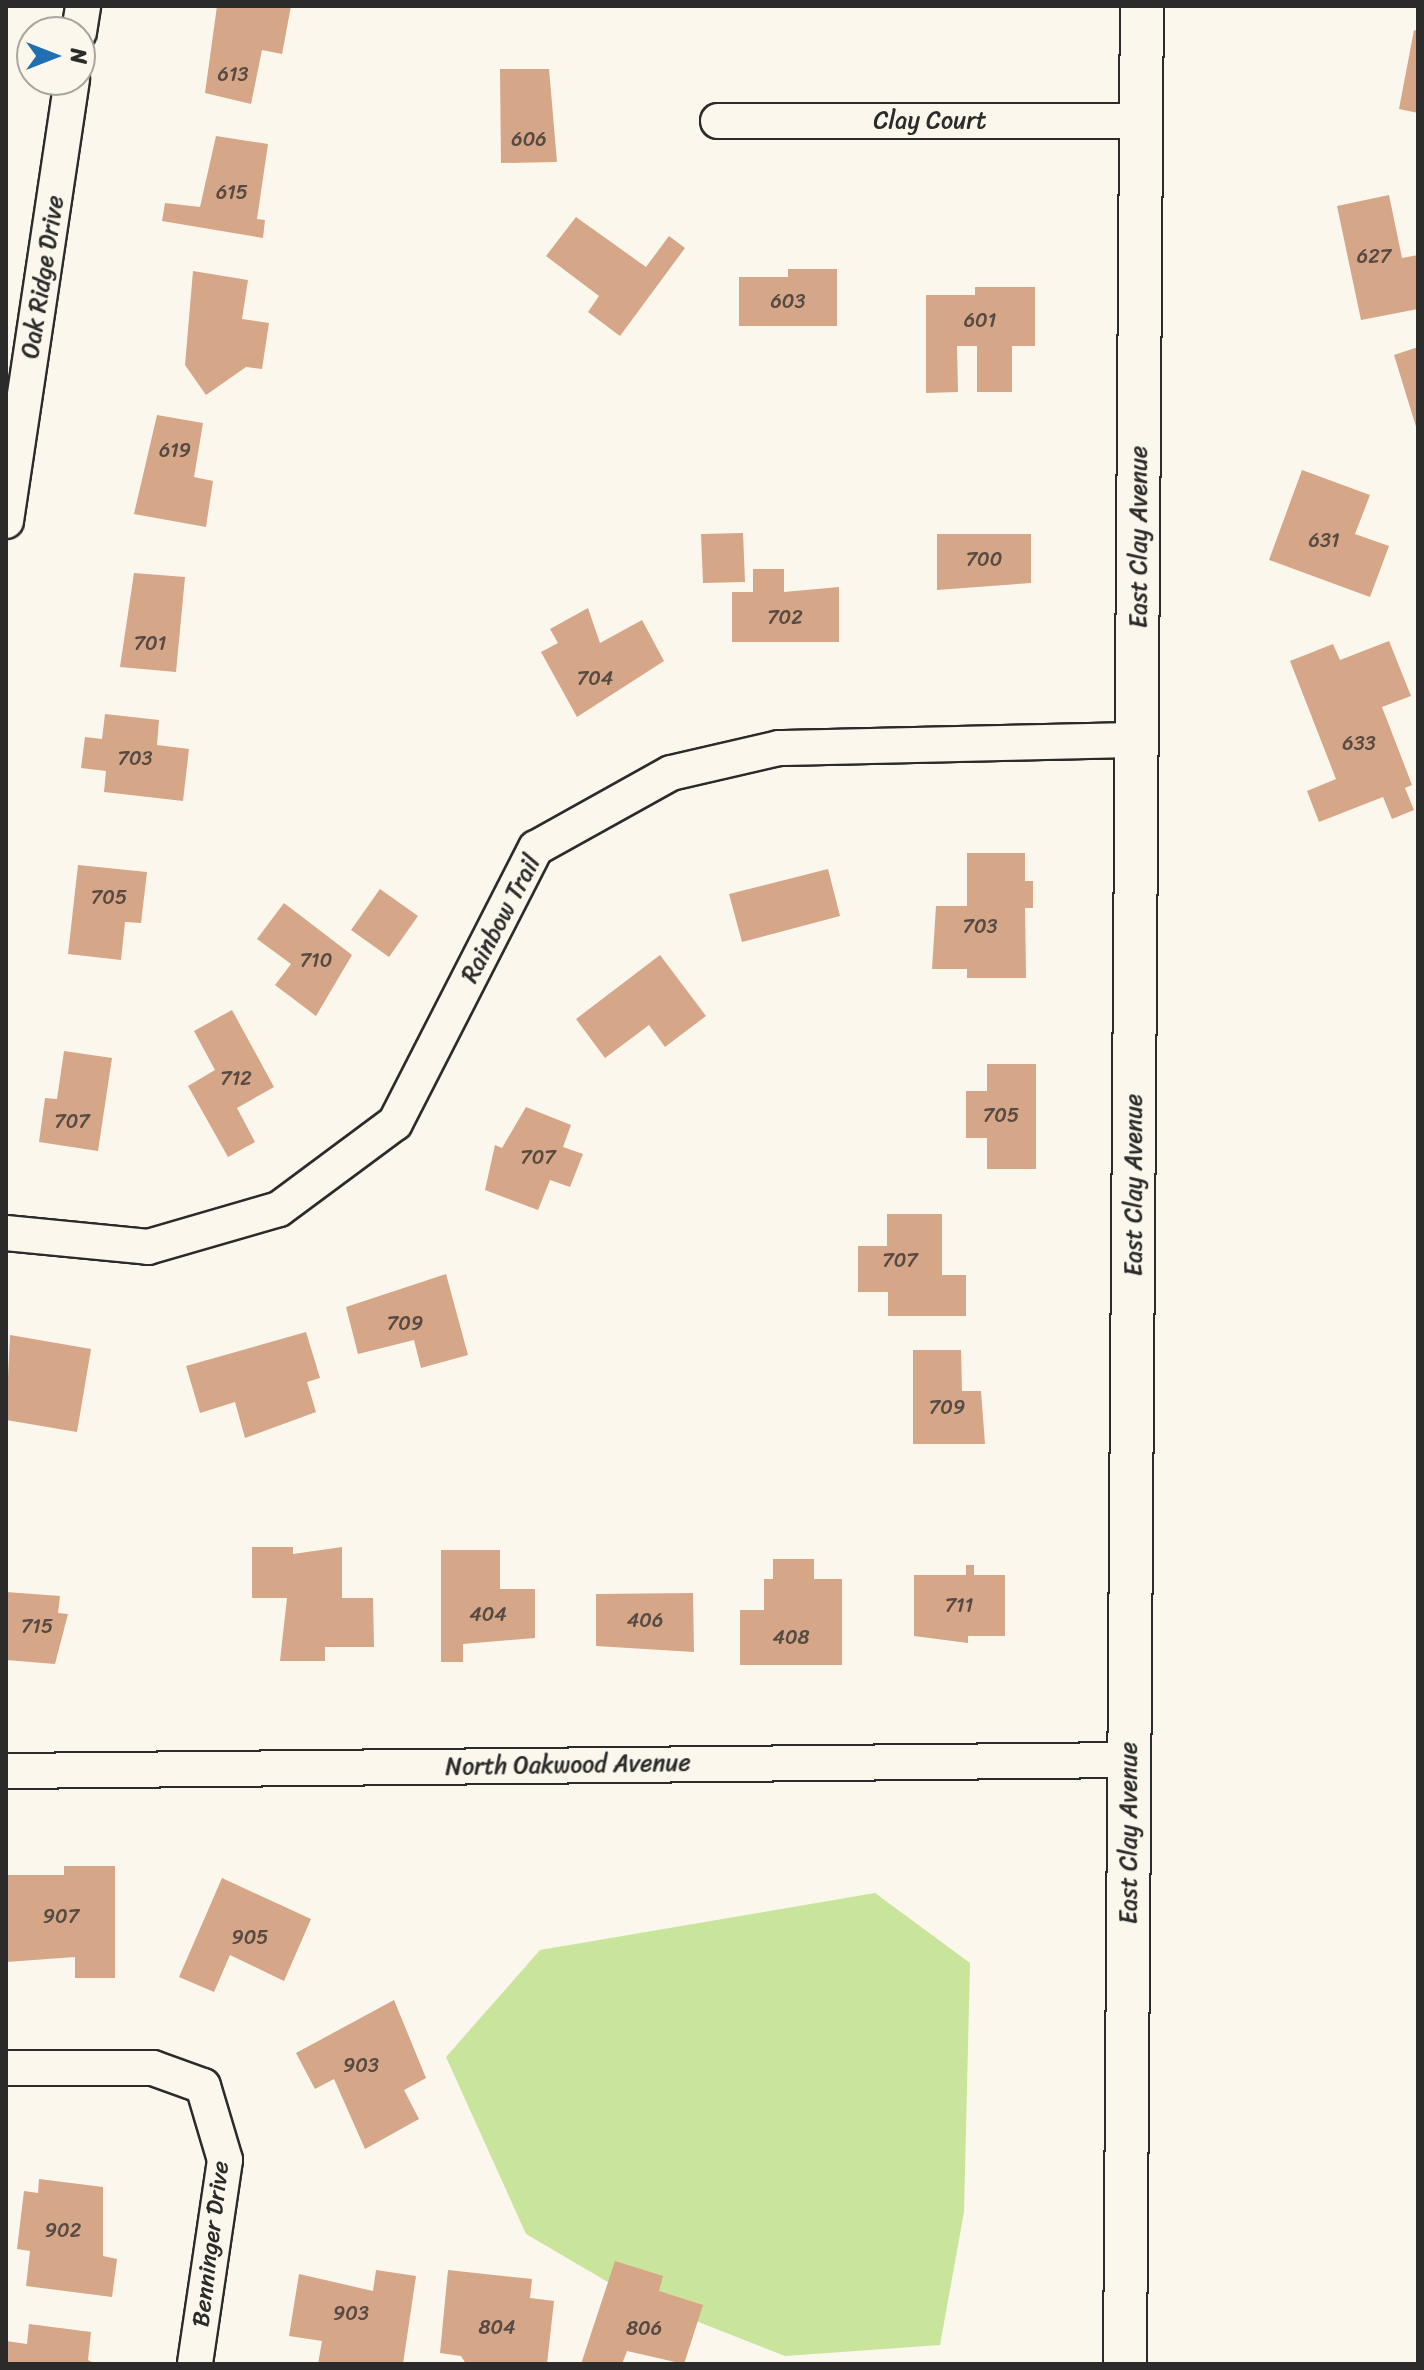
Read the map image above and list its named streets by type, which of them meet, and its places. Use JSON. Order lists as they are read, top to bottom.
{
  "streets": {
    "street": [
      "Clay Court",
      "Oak Ridge Drive",
      "East Clay Avenue",
      "Rainbow Trail",
      "North Oakwood Avenue",
      "Benninger Drive"
    ]
  },
  "crossings": [
    ["Clay Court", "East Clay Avenue"],
    ["East Clay Avenue", "Rainbow Trail"],
    ["East Clay Avenue", "North Oakwood Avenue"]
  ],
  "house_numbers": [
    "613",
    "606",
    "615",
    "627",
    "603",
    "601",
    "619",
    "631",
    "700",
    "702",
    "701",
    "704",
    "633",
    "703",
    "705",
    "703",
    "710",
    "712",
    "705",
    "707",
    "707",
    "707",
    "709",
    "709",
    "711",
    "404",
    "406",
    "715",
    "408",
    "907",
    "905",
    "903",
    "902",
    "903",
    "804",
    "806"
  ],
  "north": "right"
}
